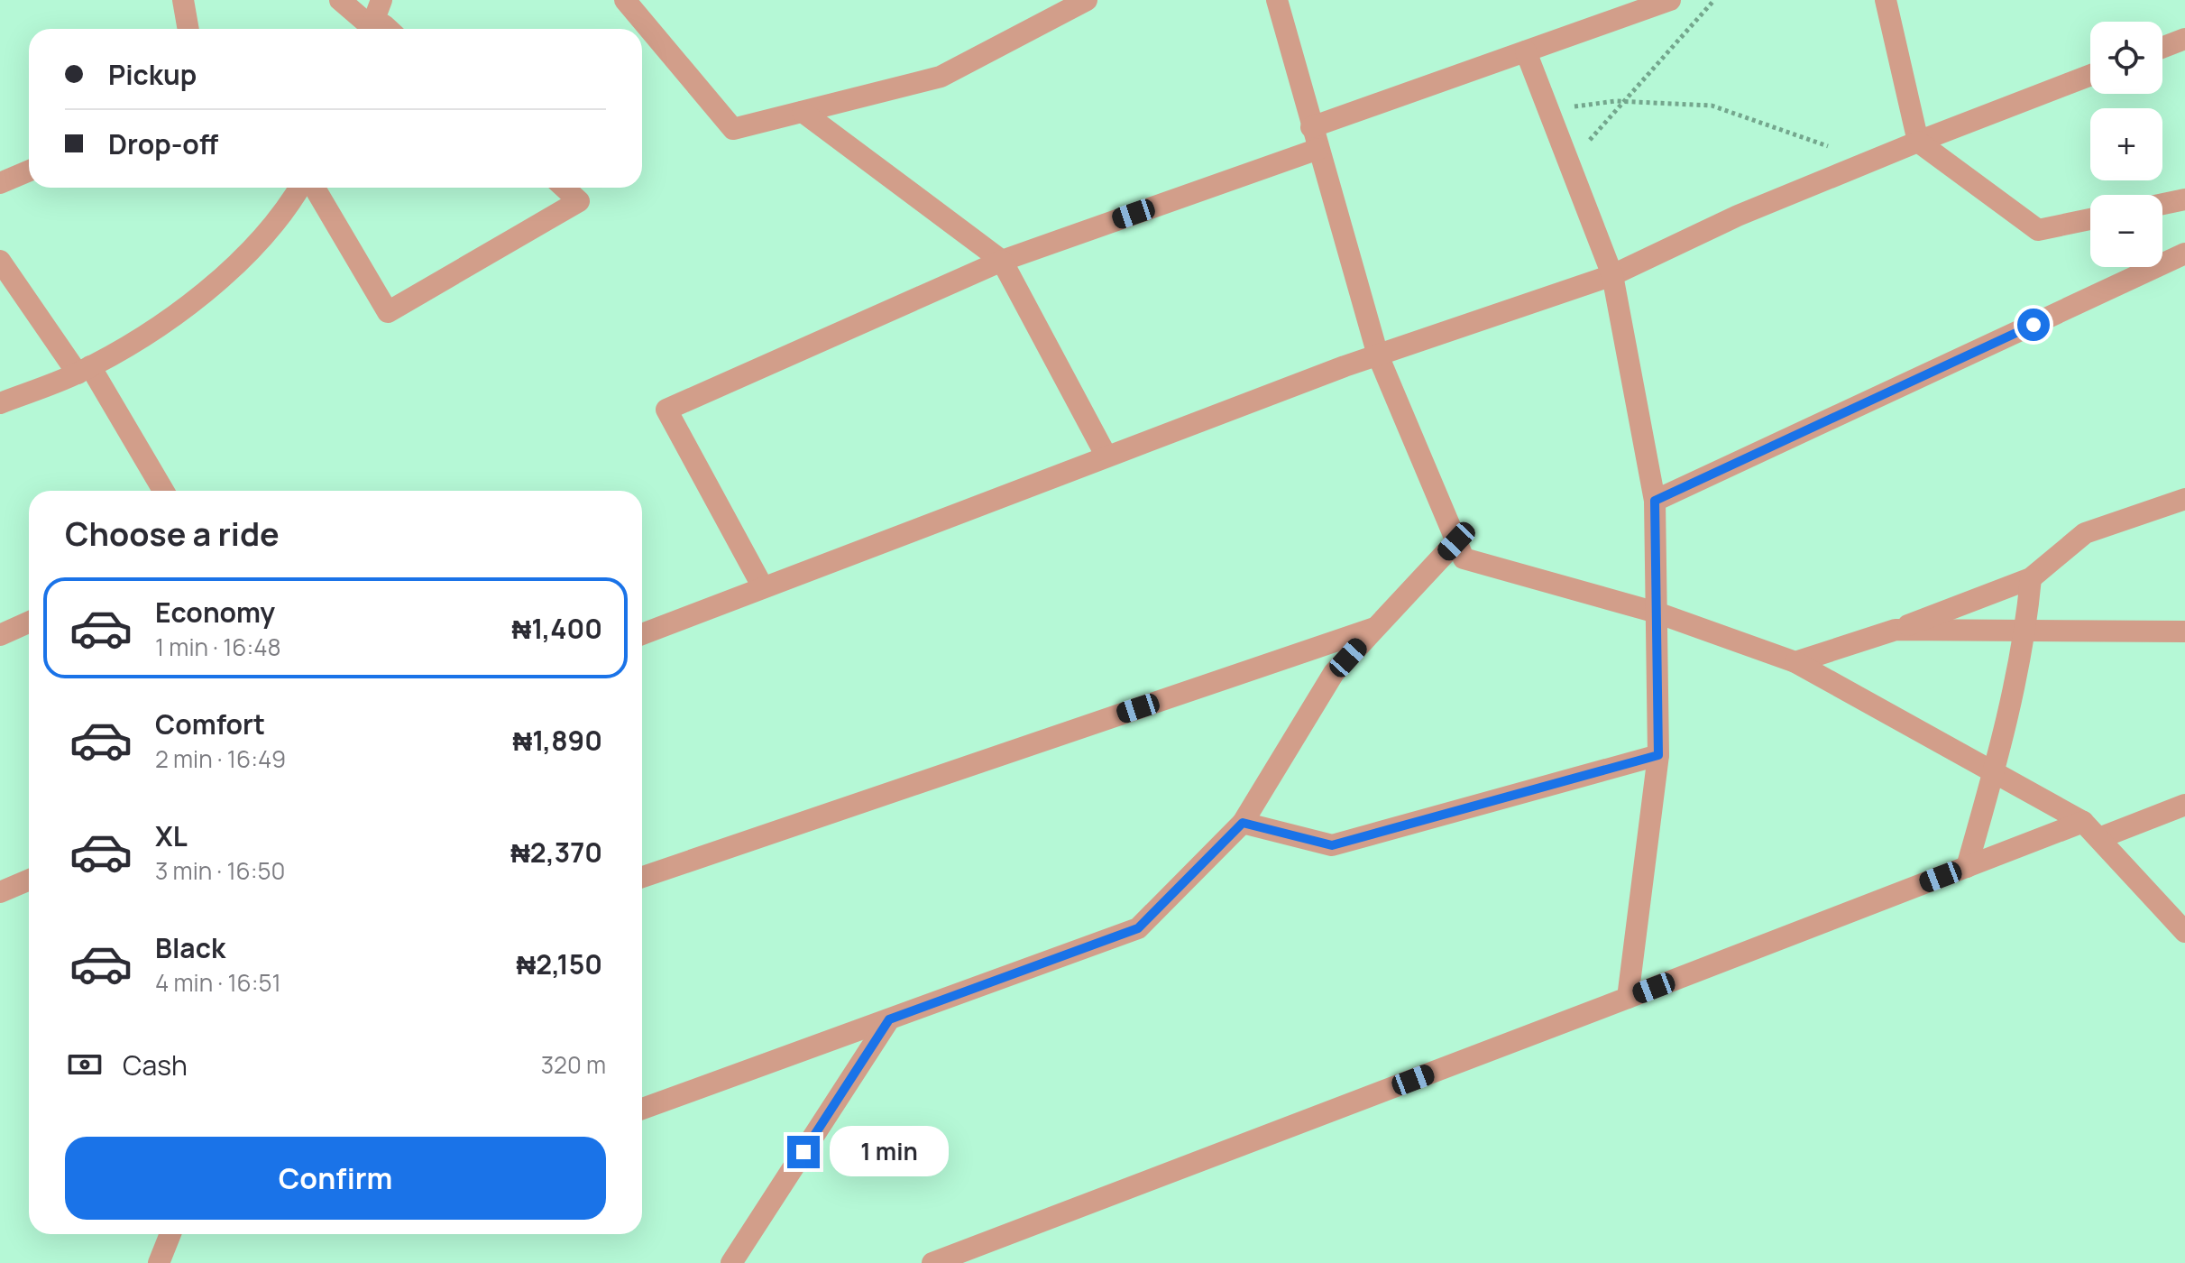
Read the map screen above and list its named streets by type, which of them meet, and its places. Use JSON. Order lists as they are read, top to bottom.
{
  "page": {
    "map_buttons": ["+", "−"],
    "banner": ["Pickup", "Drop-off"],
    "heading": "Choose a ride",
    "list": [
      {
        "name": "Economy",
        "note": "1 min · 16:48",
        "value": "₦1,400"
      },
      {
        "name": "Comfort",
        "note": "2 min · 16:49",
        "value": "₦1,890"
      },
      {
        "name": "XL",
        "note": "3 min · 16:50",
        "value": "₦2,370"
      },
      {
        "name": "Black",
        "note": "4 min · 16:51",
        "value": "₦2,150"
      }
    ],
    "pay": ["Cash", "320 m"],
    "buttons": "Confirm",
    "bubble": "1 min"
  }
}
